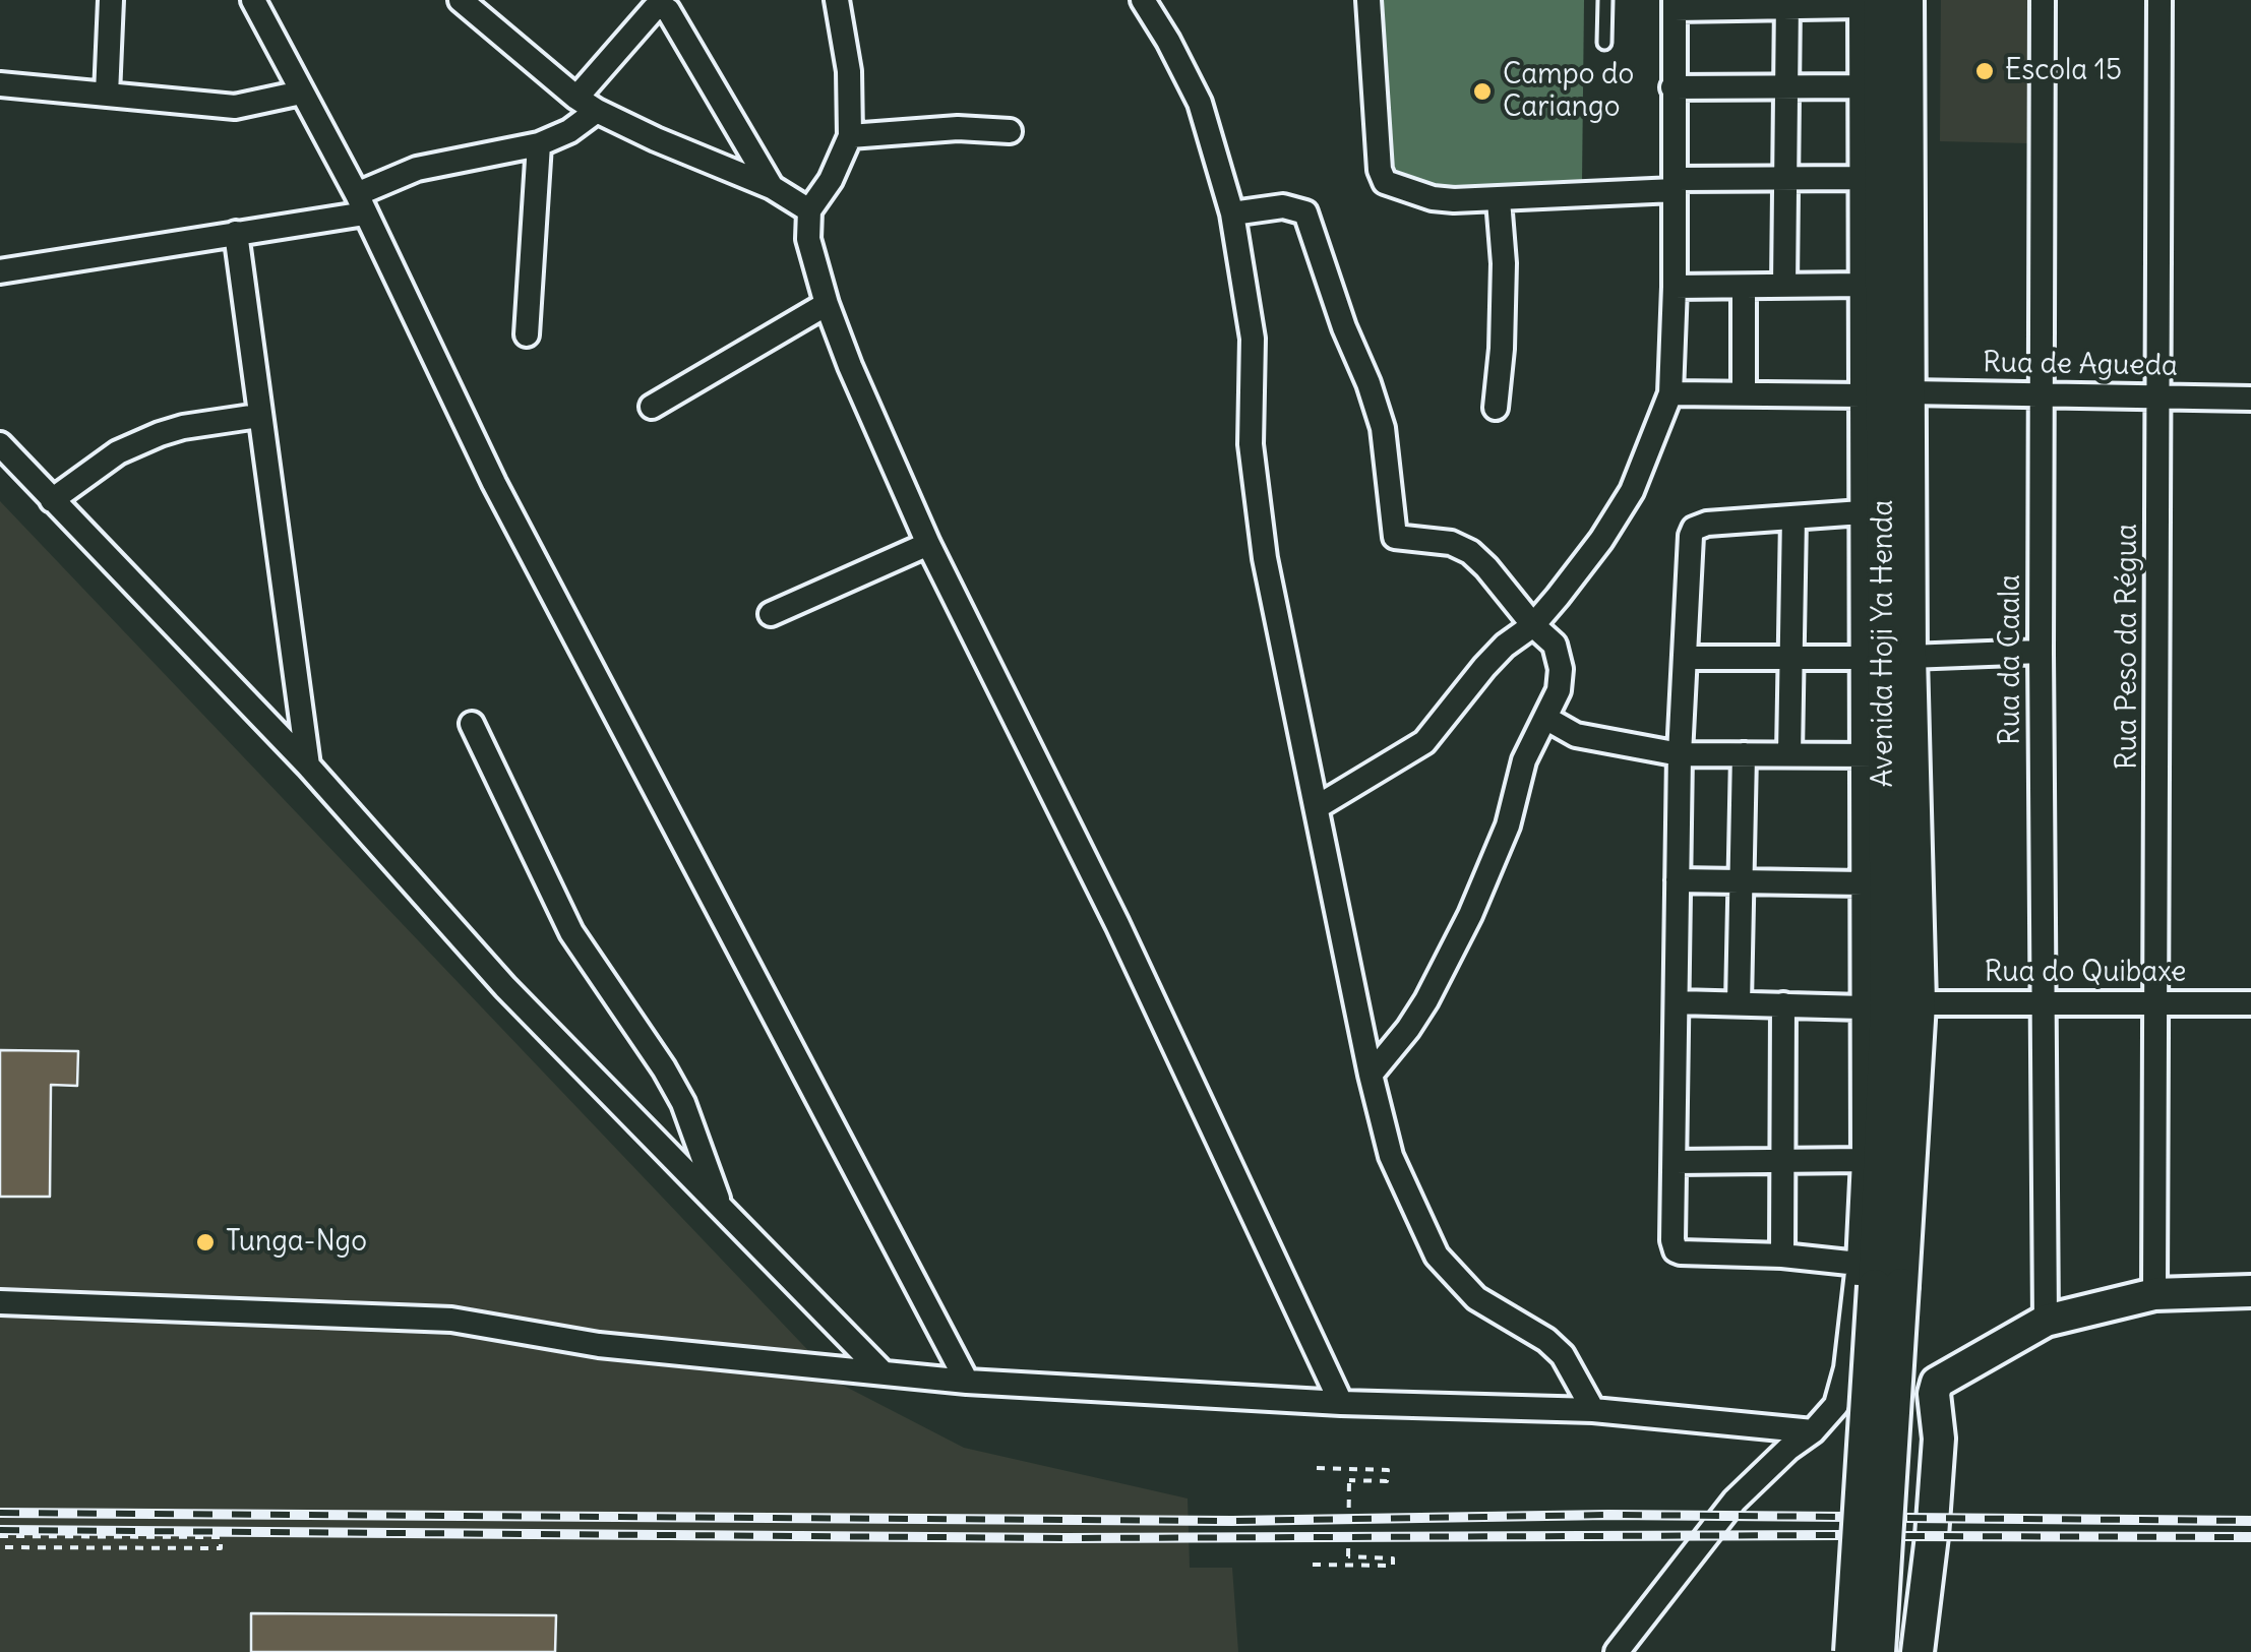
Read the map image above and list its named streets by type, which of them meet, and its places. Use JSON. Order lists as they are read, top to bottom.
{
  "streets": {
    "main road": ["Avenida Hoji Ya Henda"],
    "street": [
      "Rua de Agueda",
      "Rua Peso da Régua",
      "Rua da Caala",
      "Rua do Quibaxe"
    ]
  },
  "crossings": [
    ["Rua de Agueda", "Avenida Hoji Ya Henda"],
    ["Rua de Agueda", "Rua Peso da Régua"],
    ["Rua de Agueda", "Rua da Caala"],
    ["Avenida Hoji Ya Henda", "Rua do Quibaxe"],
    ["Rua Peso da Régua", "Rua do Quibaxe"],
    ["Rua da Caala", "Rua do Quibaxe"]
  ],
  "places": ["Escola 15", "Campo do Cariango", "Tunga-Ngo"]
}
